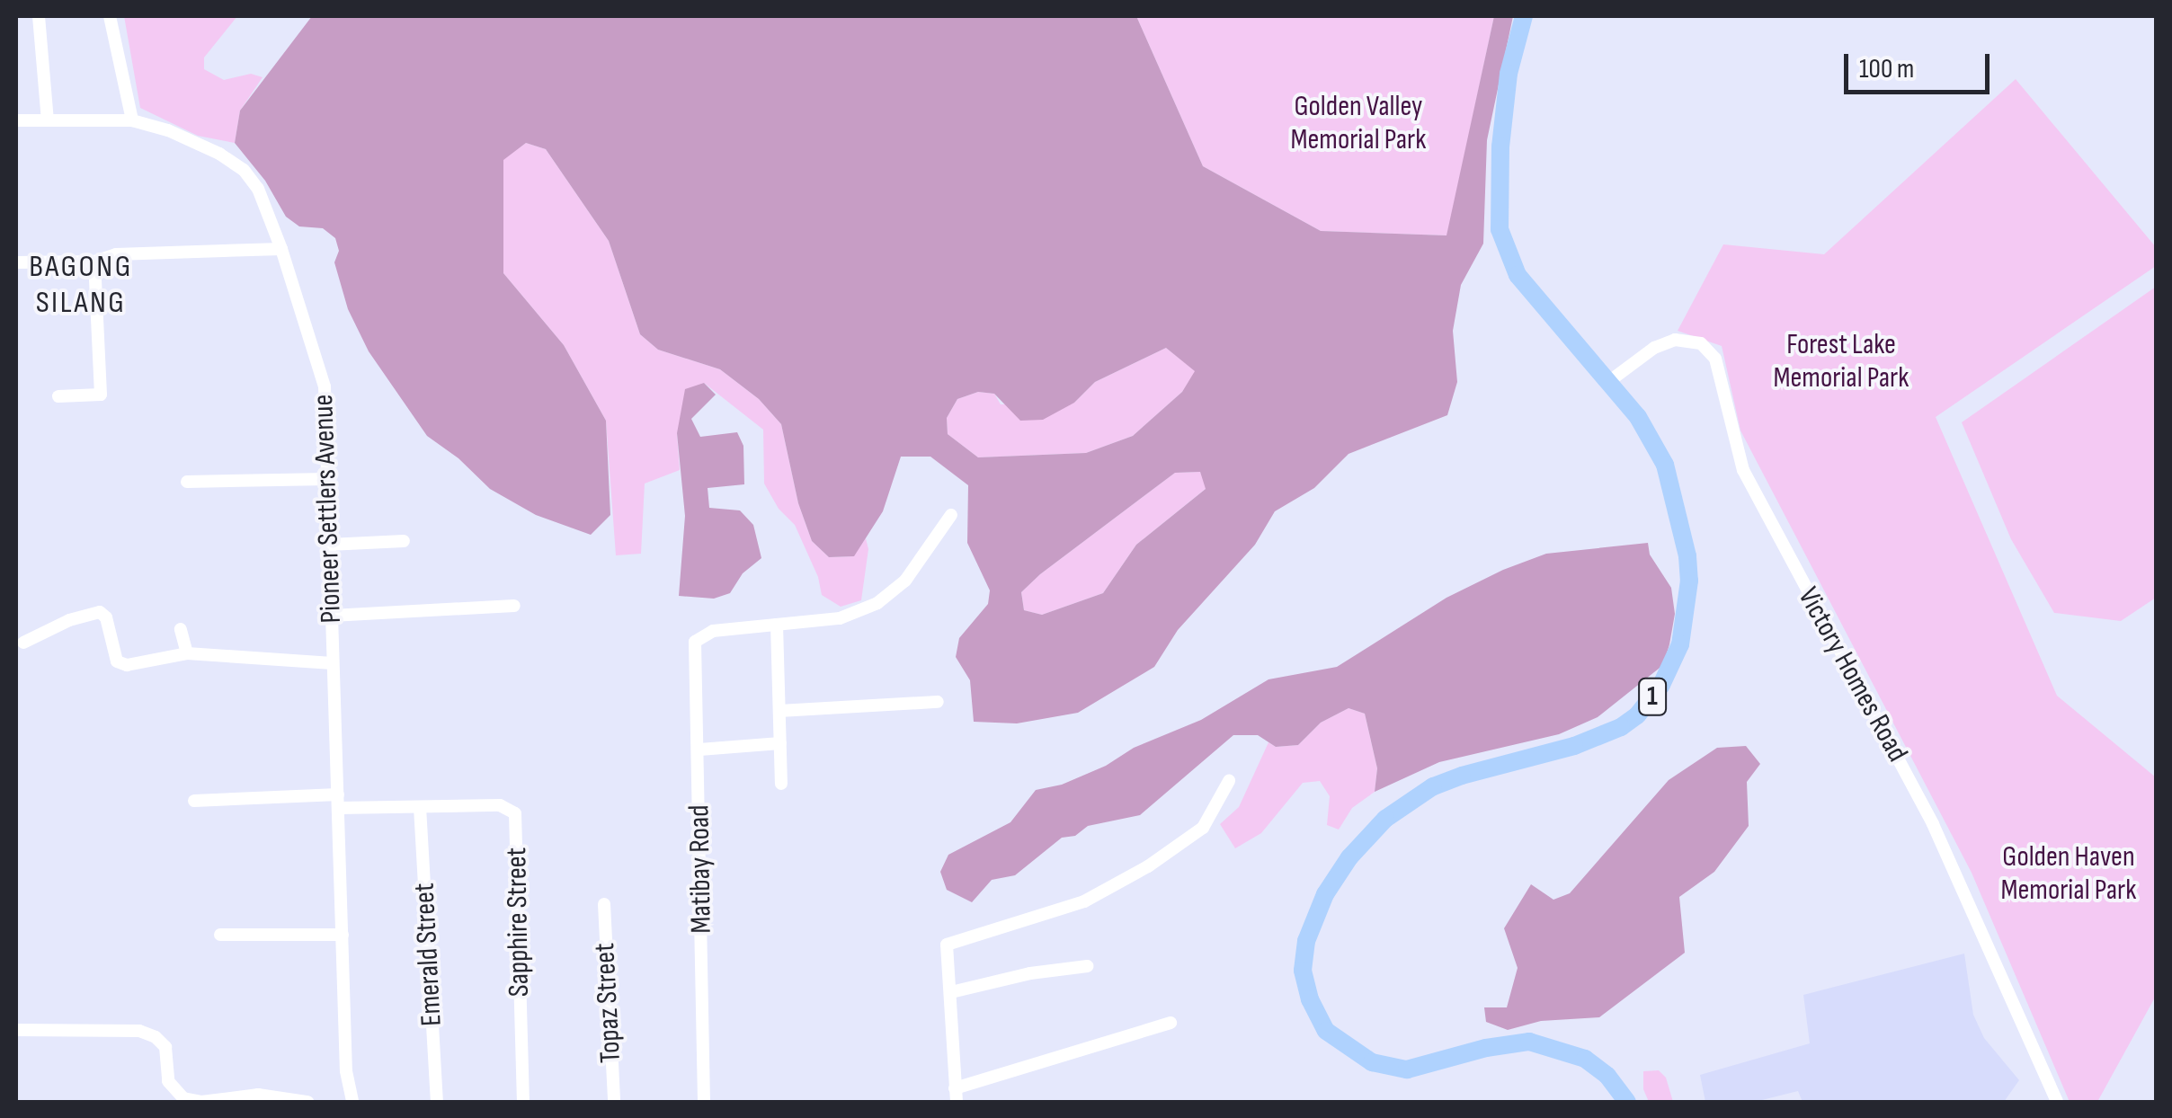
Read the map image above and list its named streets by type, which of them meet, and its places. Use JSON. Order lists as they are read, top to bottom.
{
  "streets": {
    "highway": ["1"],
    "street": [
      "Pioneer Settlers Avenue",
      "Victory Homes Road",
      "Matibay Road",
      "Sapphire Street",
      "Emerald Street",
      "Topaz Street"
    ]
  },
  "crossings": [
    ["Pioneer Settlers Avenue", "Sapphire Street"],
    ["Victory Homes Road", "1"],
    ["Sapphire Street", "Emerald Street"]
  ],
  "districts": ["BAGONG SILANG"],
  "parks": ["Golden Valley Memorial Park", "Forest Lake Memorial Park", "Golden Haven Memorial Park"],
  "scale_bar": "100 m"
}
